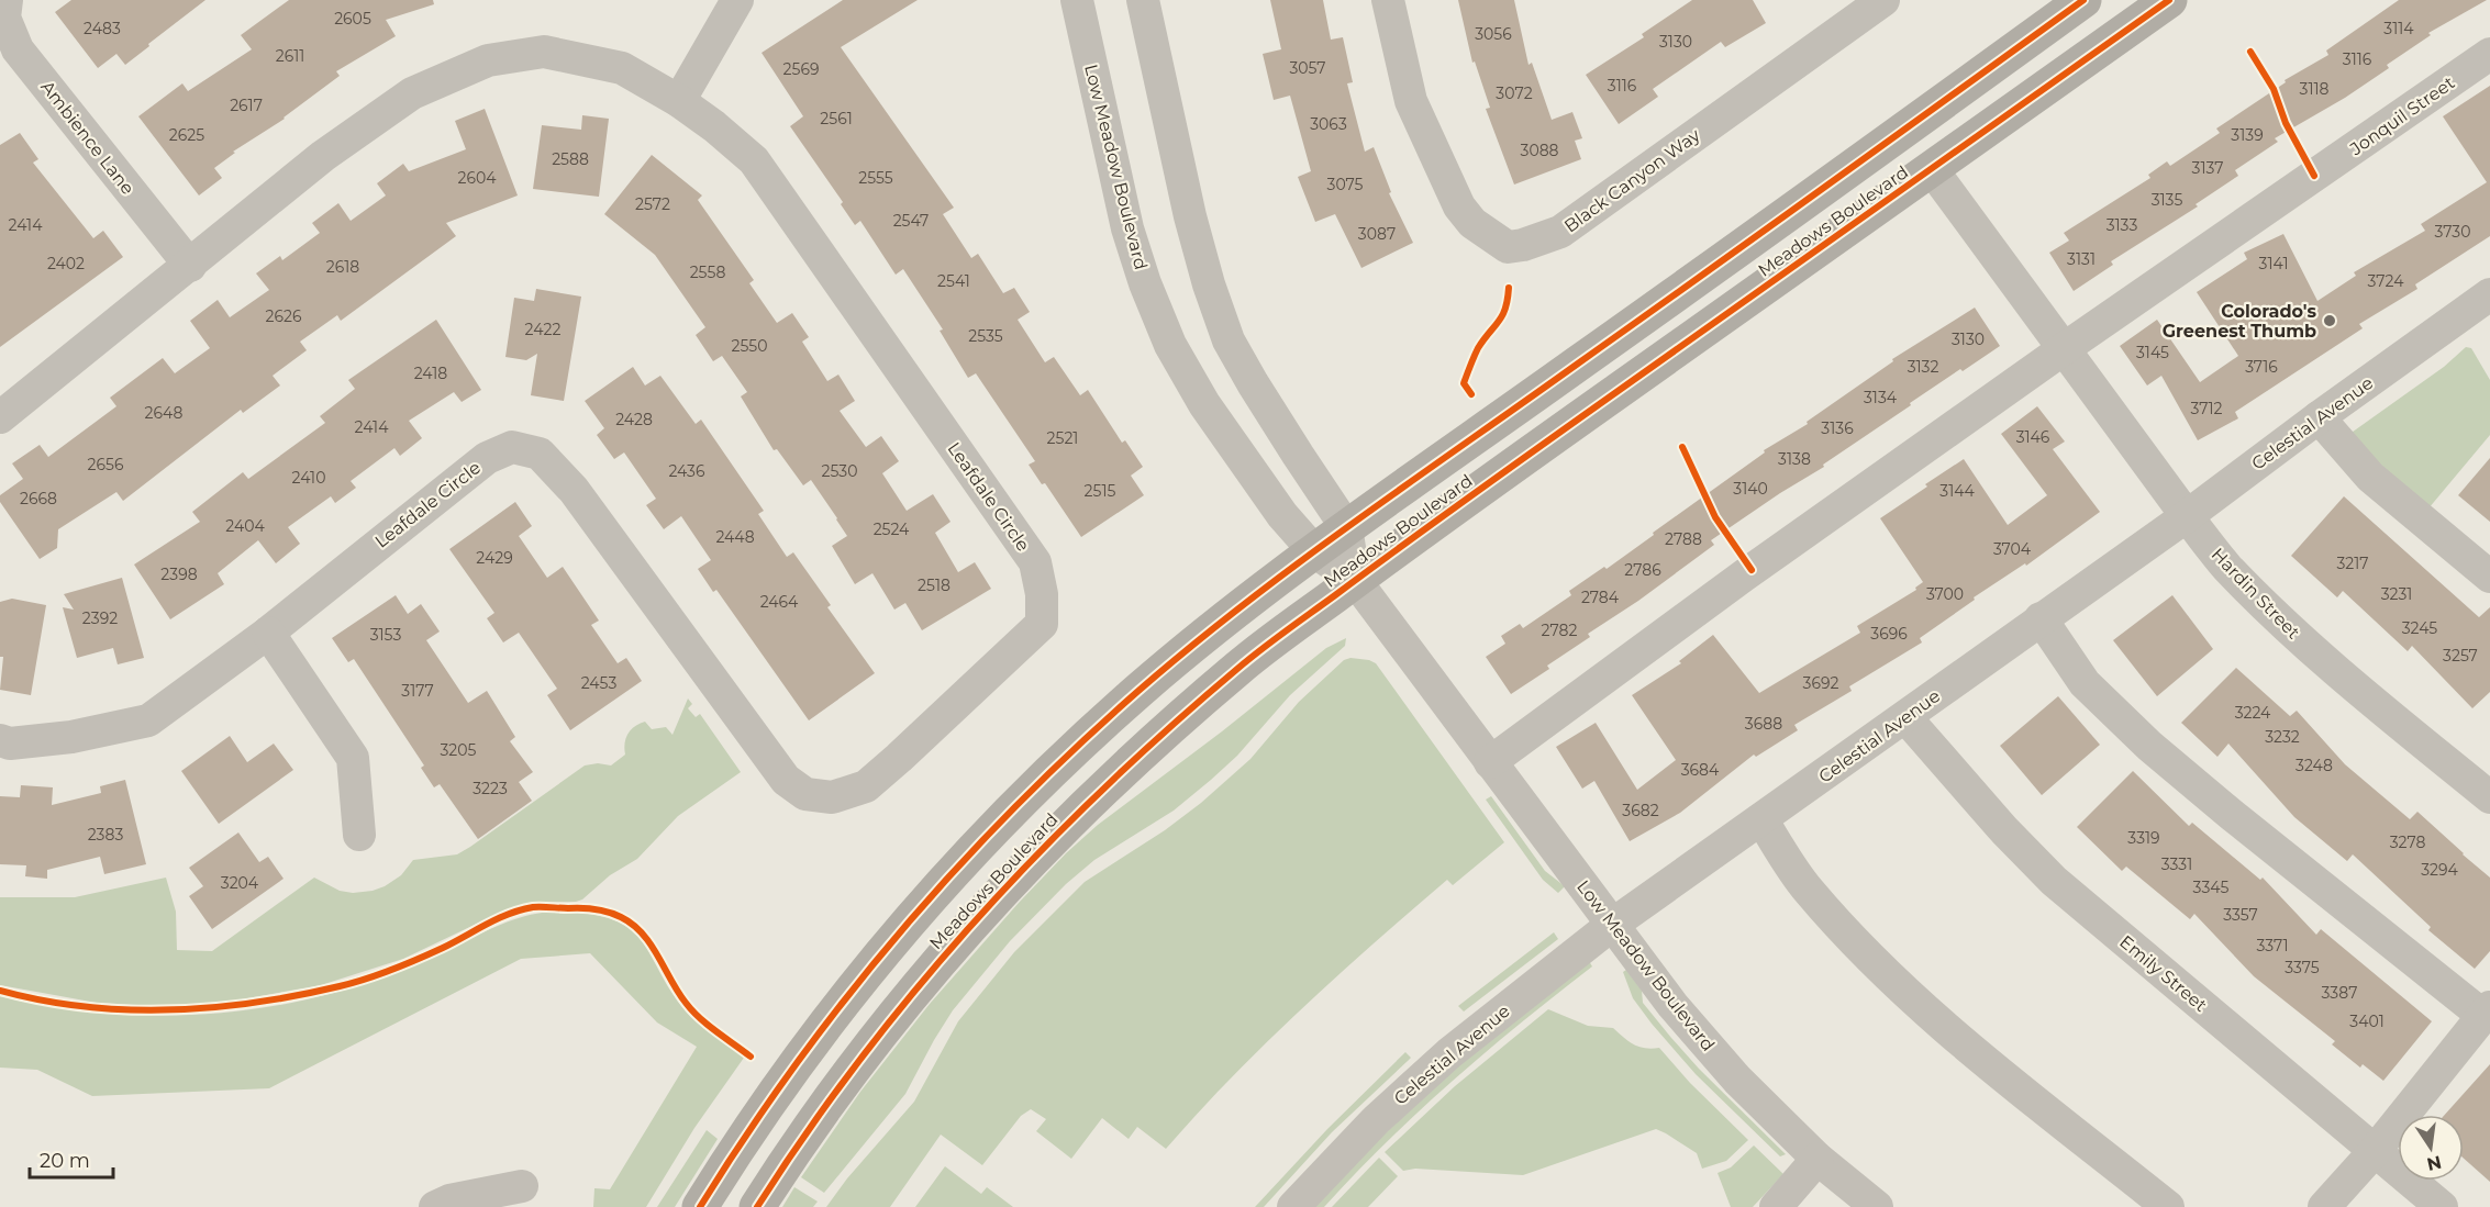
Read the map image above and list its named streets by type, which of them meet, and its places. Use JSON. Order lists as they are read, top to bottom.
{
  "streets": {
    "main road": ["Meadows Boulevard"],
    "street": [
      "Jonquil Street",
      "Ambience Lane",
      "Low Meadow Boulevard",
      "Black Canyon Way",
      "Celestial Avenue",
      "Leafdale Circle",
      "Hardin Street",
      "Emily Street"
    ]
  },
  "crossings": [
    ["Jonquil Street", "Hardin Street"],
    ["Ambience Lane", "Leafdale Circle"],
    ["Low Meadow Boulevard", "Meadows Boulevard"],
    ["Low Meadow Boulevard", "Celestial Avenue"],
    ["Meadows Boulevard", "Hardin Street"],
    ["Celestial Avenue", "Hardin Street"],
    ["Celestial Avenue", "Emily Street"]
  ],
  "places": ["Colorado's Greenest Thumb"],
  "house_numbers": [
    "2605",
    "2483",
    "3114",
    "3056",
    "3130",
    "2611",
    "3116",
    "3057",
    "2569",
    "3116",
    "3118",
    "3072",
    "2617",
    "2561",
    "3063",
    "2625",
    "3139",
    "3088",
    "2588",
    "3137",
    "2604",
    "2555",
    "3075",
    "3135",
    "2572",
    "2547",
    "2414",
    "3133",
    "3730",
    "3087",
    "3131",
    "2402",
    "3141",
    "2618",
    "2558",
    "2541",
    "3724",
    "2626",
    "2422",
    "2535",
    "3130",
    "2550",
    "3145",
    "3132",
    "3716",
    "2418",
    "3134",
    "3712",
    "2648",
    "2428",
    "2414",
    "3136",
    "3146",
    "2521",
    "3138",
    "2656",
    "2436",
    "2530",
    "2410",
    "3140",
    "2515",
    "3144",
    "2668",
    "2404",
    "2524",
    "2448",
    "2788",
    "3704",
    "2429",
    "3217",
    "2786",
    "2398",
    "2518",
    "3700",
    "3231",
    "2784",
    "2464",
    "2392",
    "3245",
    "2782",
    "3696",
    "3153",
    "3257",
    "2453",
    "3692",
    "3177",
    "3224",
    "3688",
    "3232",
    "3205",
    "3248",
    "3684",
    "3223",
    "3682",
    "2383",
    "3319",
    "3278",
    "3331",
    "3294",
    "3204",
    "3345",
    "3357",
    "3371",
    "3375",
    "3387",
    "3401"
  ],
  "scale_bar": "20 m",
  "north": "bottom"
}
